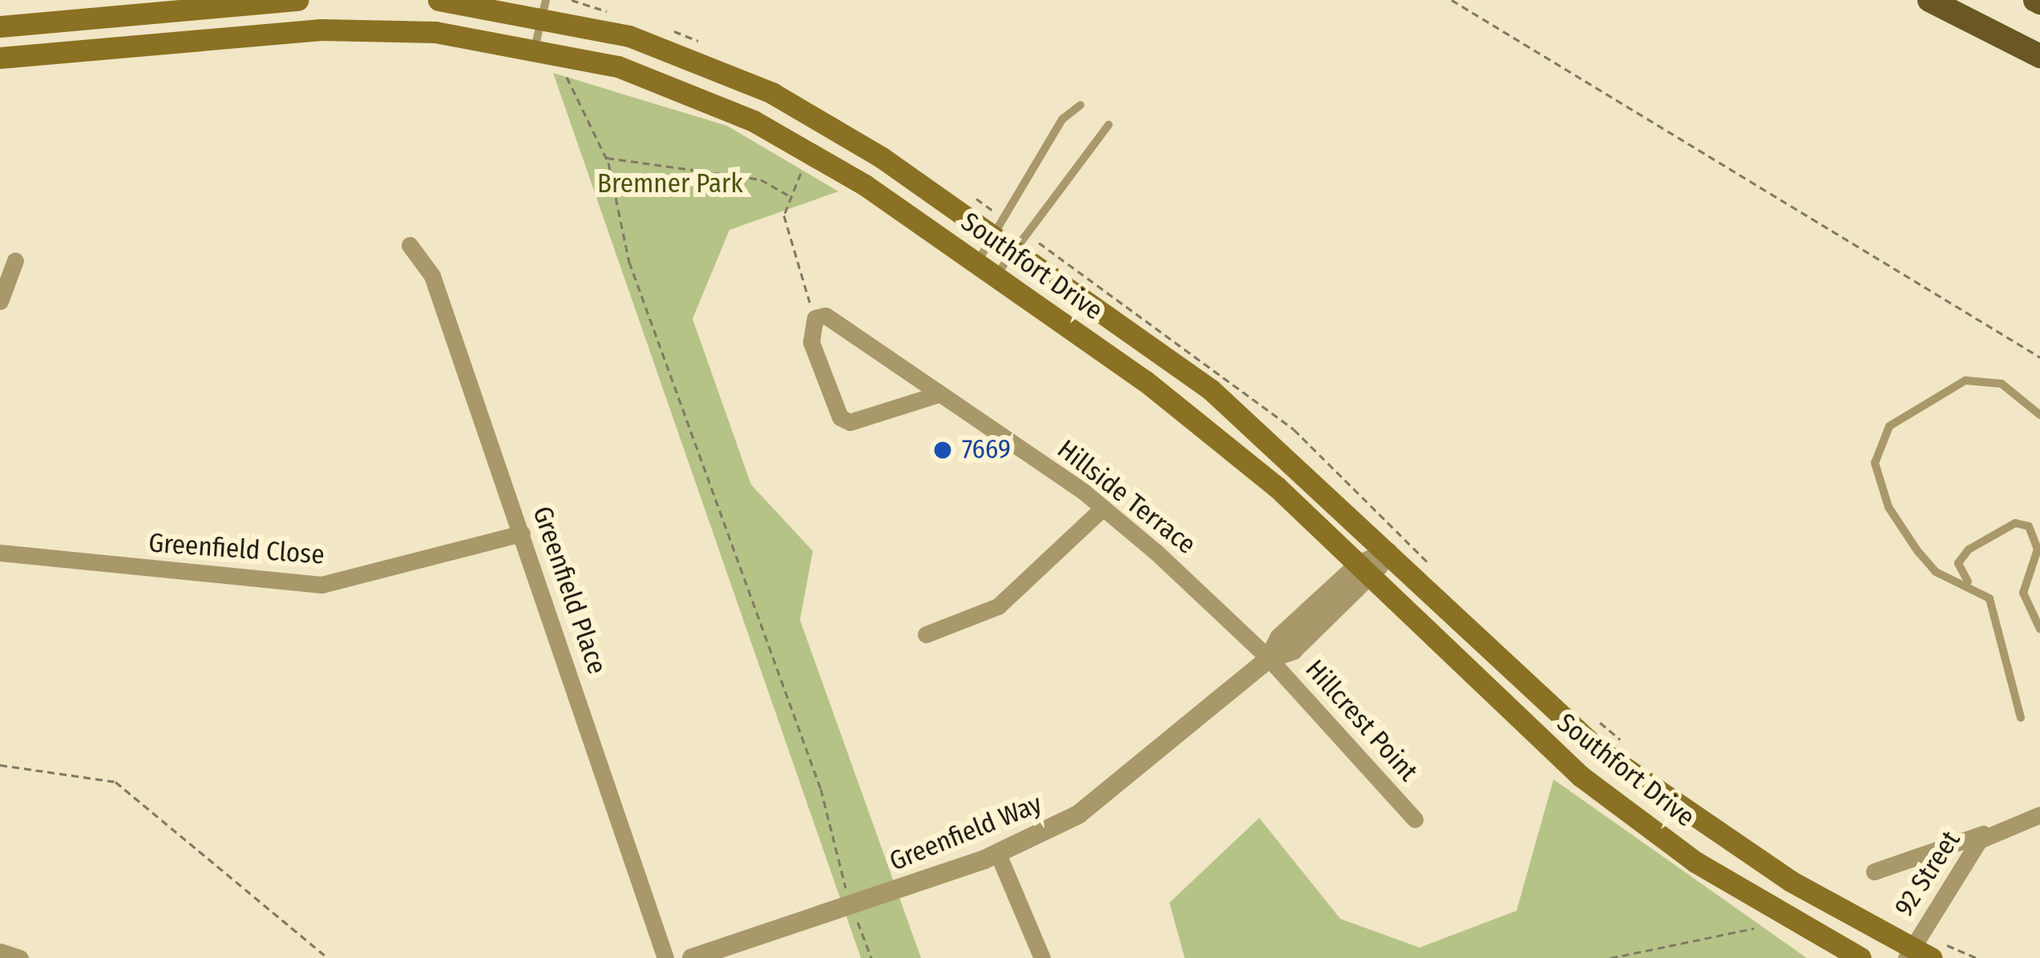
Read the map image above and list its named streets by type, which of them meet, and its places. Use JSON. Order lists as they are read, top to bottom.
{
  "streets": {
    "main road": ["Southfort Drive"],
    "street": [
      "Hillside Terrace",
      "Greenfield Close",
      "Greenfield Place",
      "Hillcrest Point",
      "Greenfield Way",
      "92 Street"
    ]
  },
  "crossings": [
    ["Southfort Drive", "Greenfield Way"],
    ["Southfort Drive", "92 Street"],
    ["Hillside Terrace", "Hillcrest Point"],
    ["Hillside Terrace", "Greenfield Way"],
    ["Greenfield Close", "Greenfield Place"],
    ["Hillcrest Point", "Greenfield Way"]
  ],
  "parks": ["Bremner Park"],
  "places": ["7669"]
}
